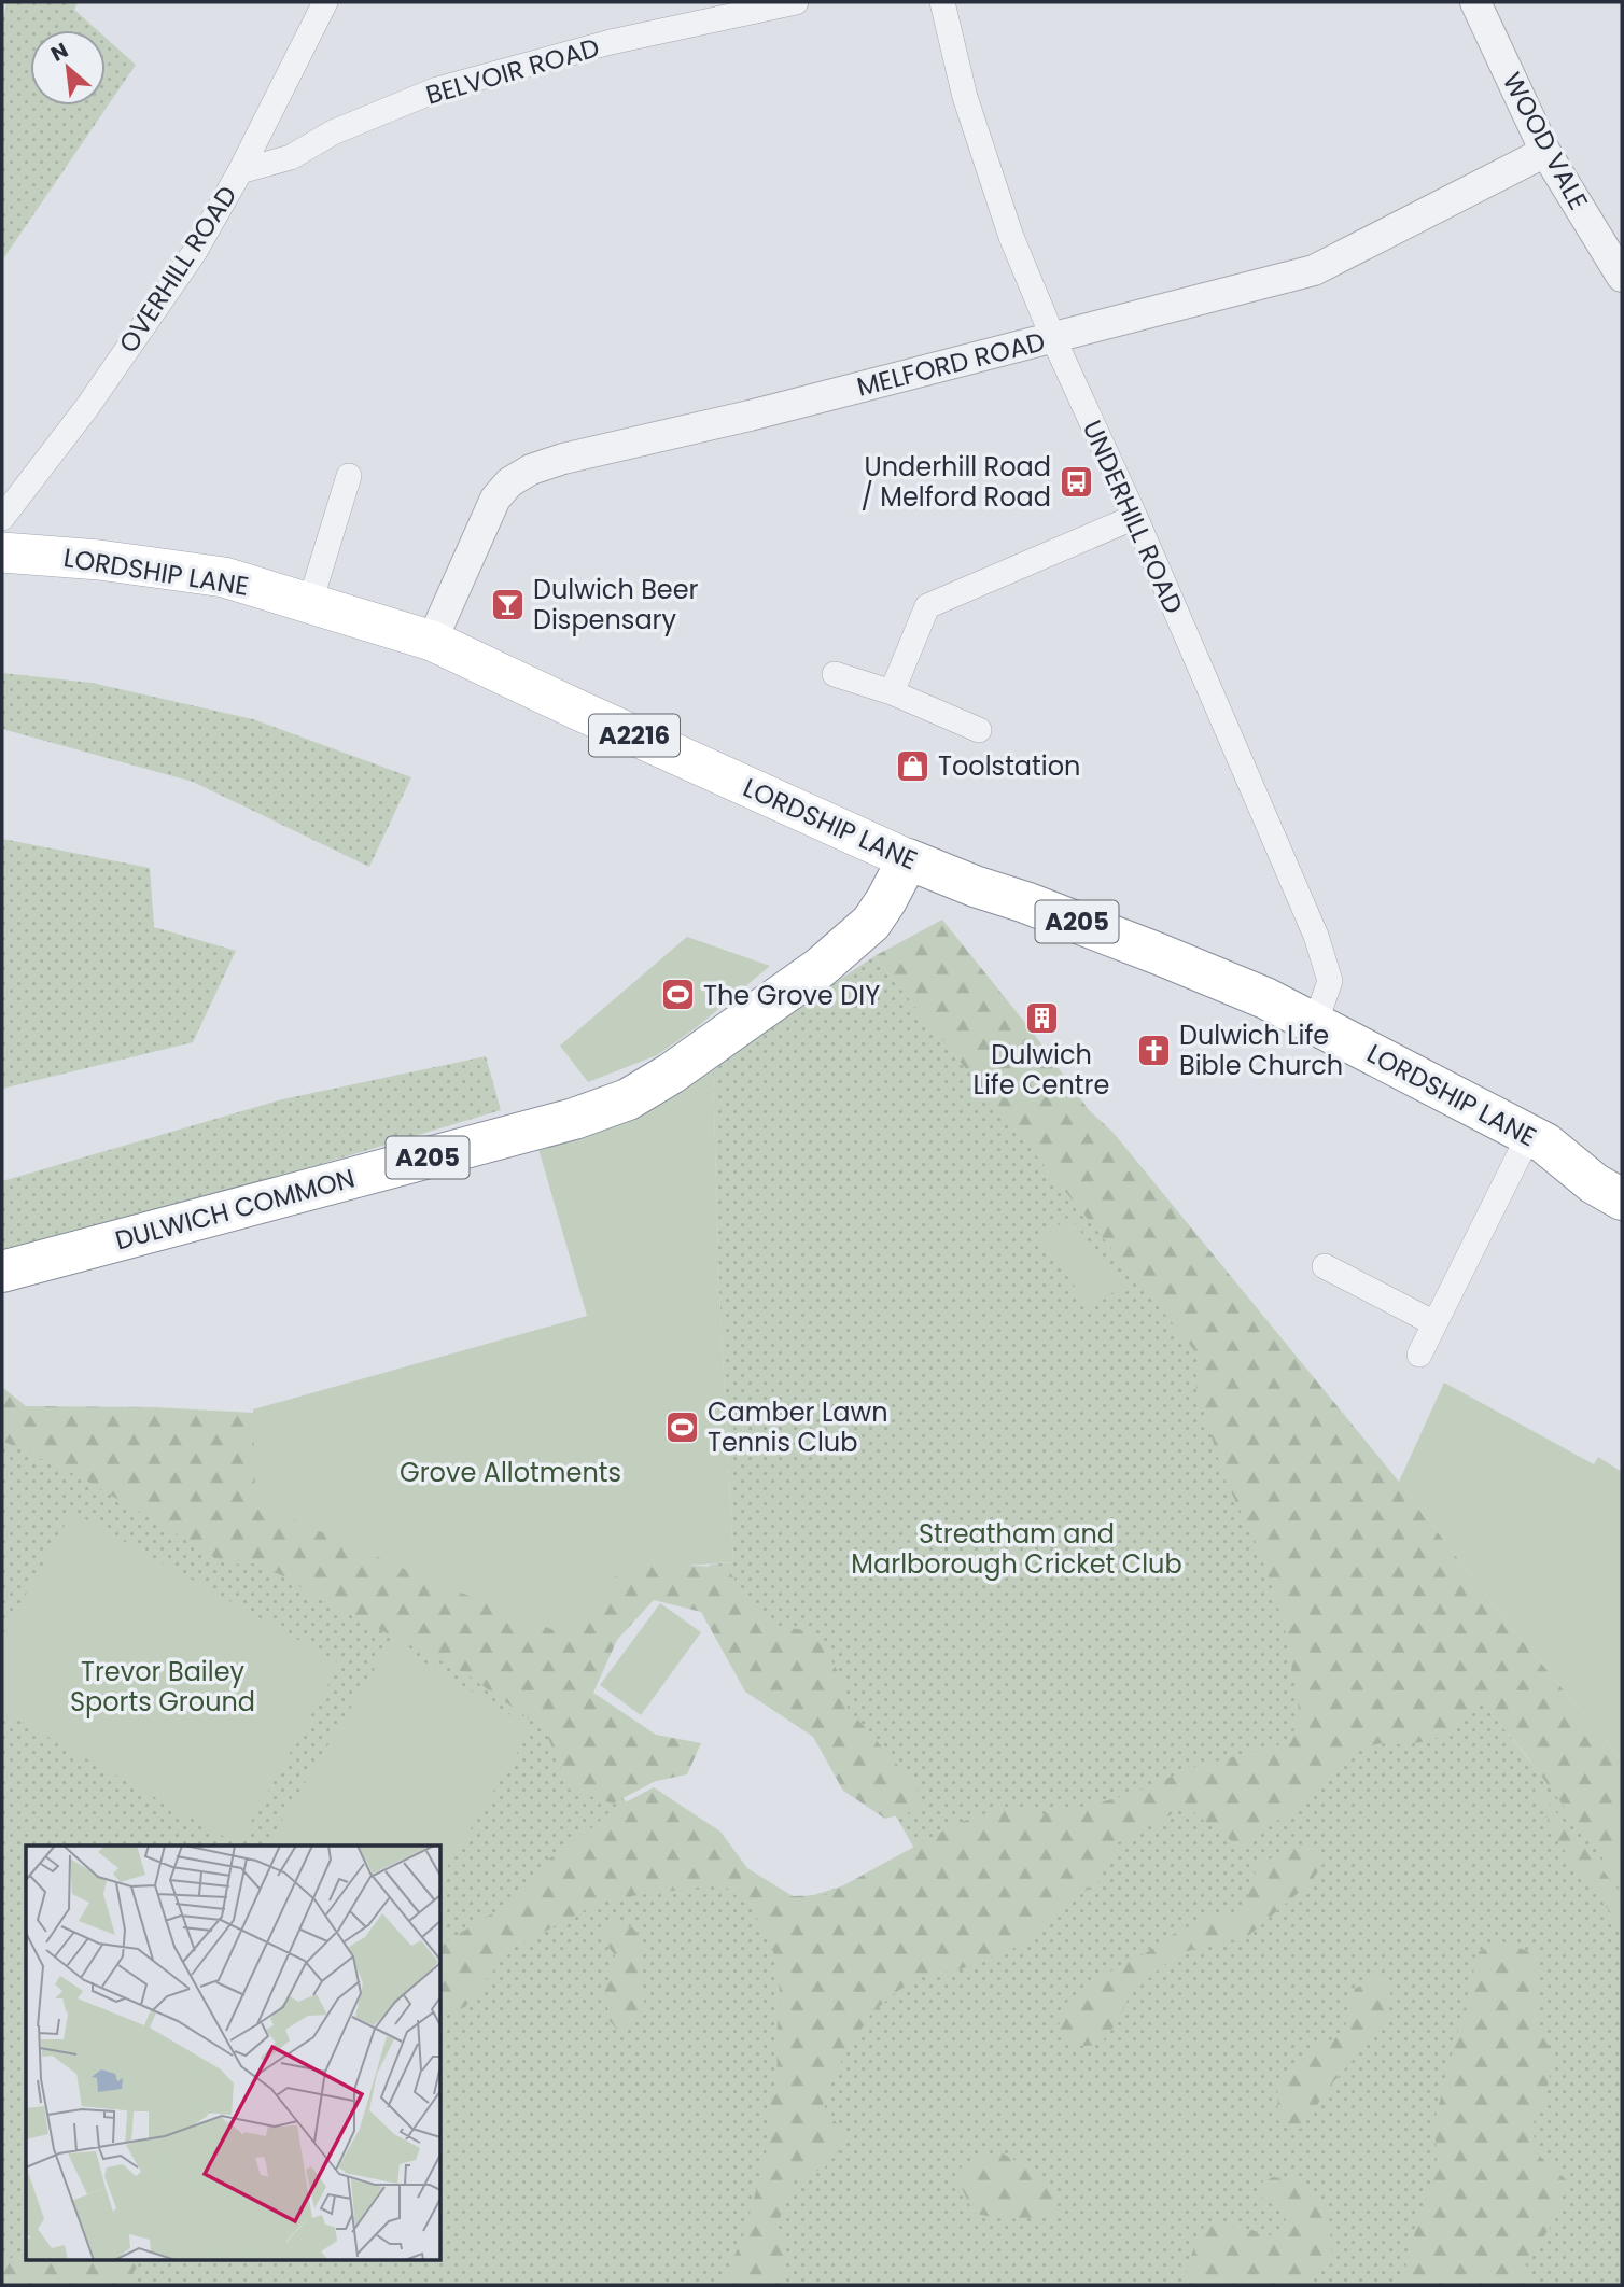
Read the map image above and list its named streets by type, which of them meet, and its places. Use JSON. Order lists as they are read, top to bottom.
{
  "streets": {
    "highway": ["LORDSHIP LANE", "A205", "DULWICH COMMON"],
    "main road": ["A2216"],
    "street": [
      "BELVOIR ROAD",
      "WOOD VALE",
      "OVERHILL ROAD",
      "MELFORD ROAD",
      "UNDERHILL ROAD"
    ]
  },
  "crossings": [
    ["BELVOIR ROAD", "OVERHILL ROAD"],
    ["WOOD VALE", "MELFORD ROAD"],
    ["MELFORD ROAD", "UNDERHILL ROAD"],
    ["MELFORD ROAD", "LORDSHIP LANE"],
    ["UNDERHILL ROAD", "LORDSHIP LANE"],
    ["LORDSHIP LANE", "A205"],
    ["LORDSHIP LANE", "DULWICH COMMON"]
  ],
  "parks": ["Grove Allotments", "Streatham and Marlborough Cricket Club", "Trevor Bailey Sports Ground"],
  "places": {
    "bus stop": ["Underhill Road / Melford Road"],
    "bar": ["Dulwich Beer Dispensary"],
    "shop": ["Toolstation"],
    "sports": ["The Grove DIY", "Camber Lawn Tennis Club"],
    "building": ["Dulwich Life Centre"],
    "church": ["Dulwich Life Bible Church"]
  },
  "north": "top left"
}
